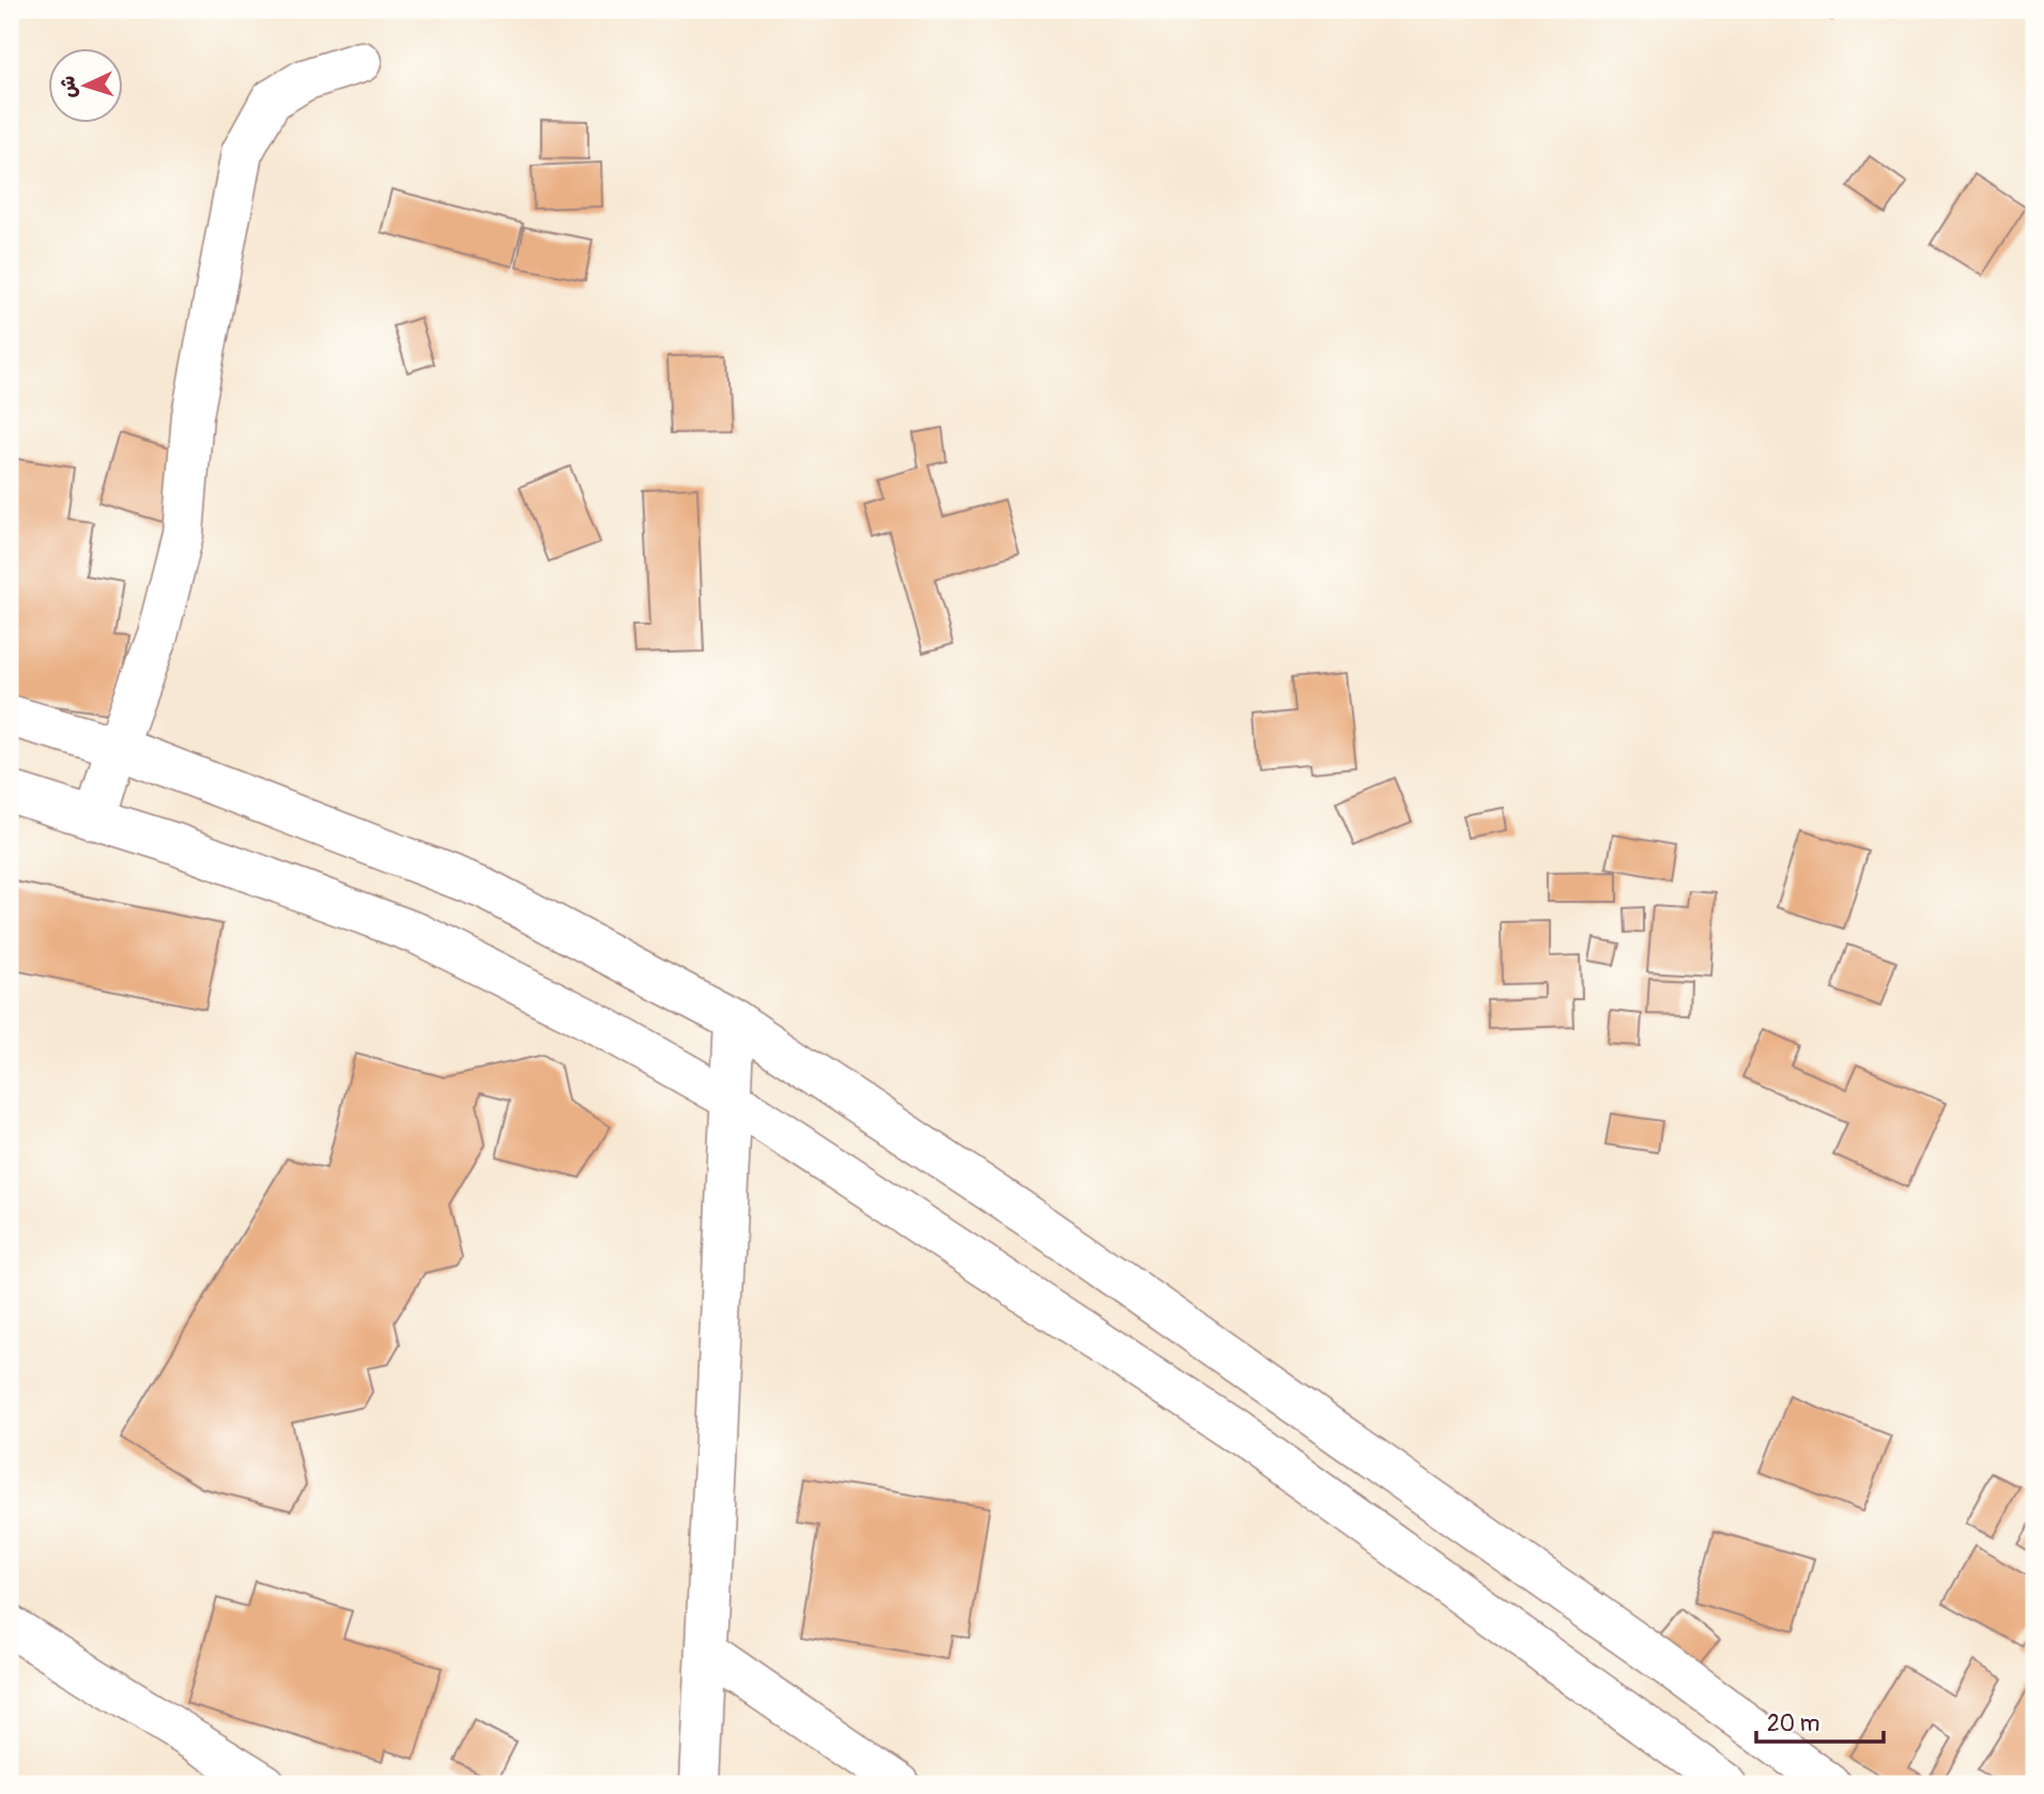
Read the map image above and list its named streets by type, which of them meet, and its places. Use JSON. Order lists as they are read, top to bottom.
{
  "scale_bar": "20 m",
  "north": "left"
}
